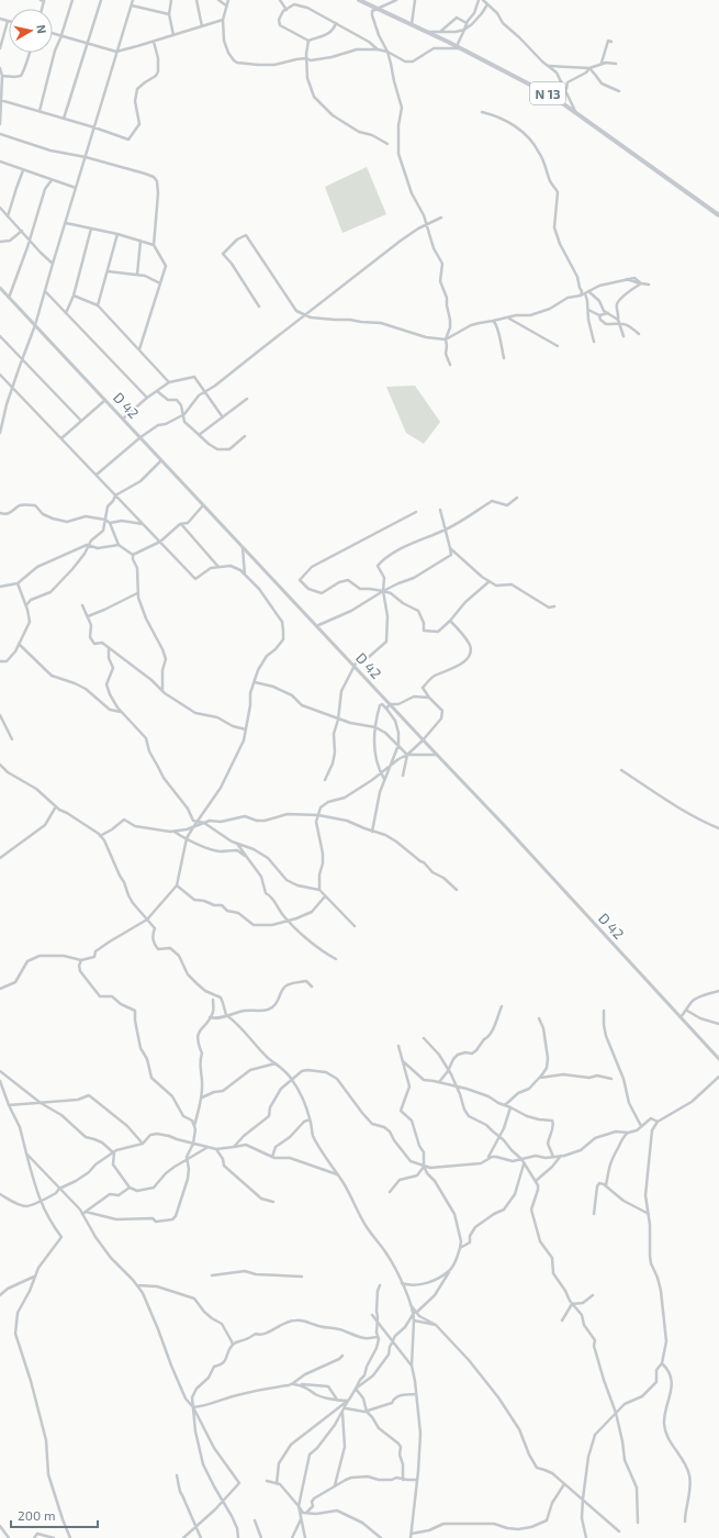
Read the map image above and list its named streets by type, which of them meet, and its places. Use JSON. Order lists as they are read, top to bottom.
{
  "streets": {
    "main road": ["N 13"],
    "street": ["D 42"]
  },
  "scale_bar": "200 m",
  "north": "right"
}
